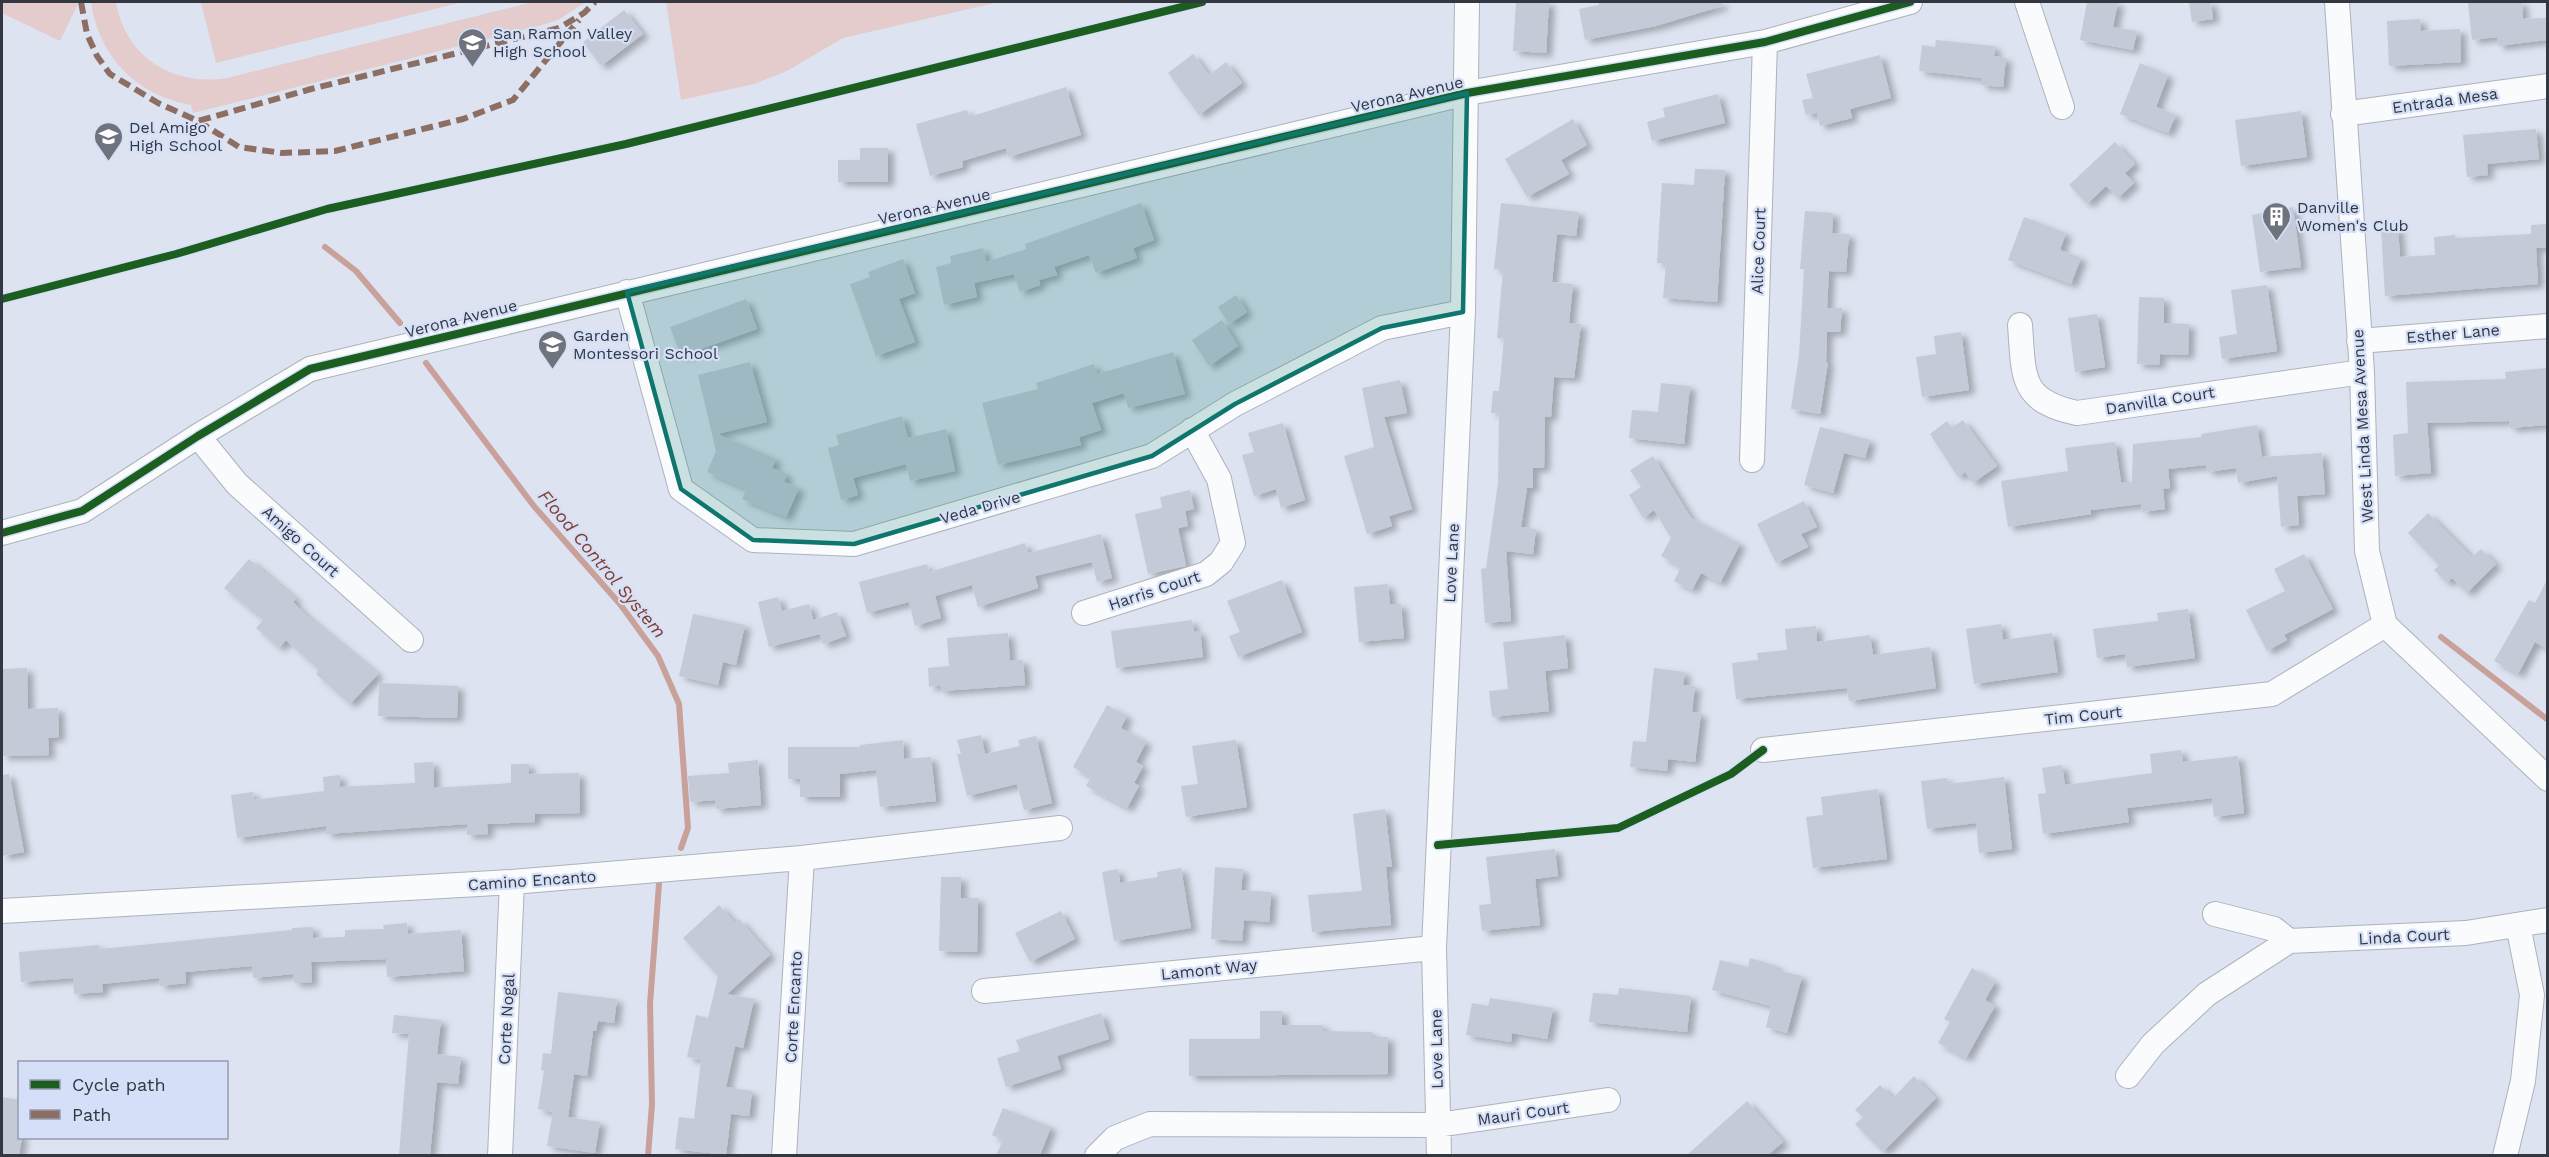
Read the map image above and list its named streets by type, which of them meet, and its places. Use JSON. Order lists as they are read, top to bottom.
{
  "streets": {
    "street": [
      "Verona Avenue",
      "Entrada Mesa",
      "Alice Court",
      "Esther Lane",
      "Danvilla Court",
      "West Linda Mesa Avenue",
      "Veda Drive",
      "Amigo Court",
      "Love Lane",
      "Harris Court",
      "Tim Court",
      "Camino Encanto",
      "Linda Court",
      "Lamont Way",
      "Corte Encanto",
      "Corte Nogal",
      "Mauri Court"
    ]
  },
  "crossings": [
    ["Verona Avenue", "Alice Court"],
    ["Verona Avenue", "Veda Drive"],
    ["Verona Avenue", "Amigo Court"],
    ["Verona Avenue", "Love Lane"],
    ["Entrada Mesa", "West Linda Mesa Avenue"],
    ["Esther Lane", "West Linda Mesa Avenue"],
    ["Danvilla Court", "West Linda Mesa Avenue"],
    ["West Linda Mesa Avenue", "Tim Court"],
    ["Veda Drive", "Love Lane"],
    ["Veda Drive", "Harris Court"],
    ["Love Lane", "Lamont Way"],
    ["Love Lane", "Mauri Court"],
    ["Camino Encanto", "Corte Encanto"],
    ["Camino Encanto", "Corte Nogal"]
  ],
  "water": ["Flood Control System"],
  "places": {
    "school or university": ["San Ramon Valley High School", "Del Amigo High School", "Garden Montessori School"],
    "building": ["Danville Women's Club"]
  },
  "legend": ["Cycle path", "Path"]
}
